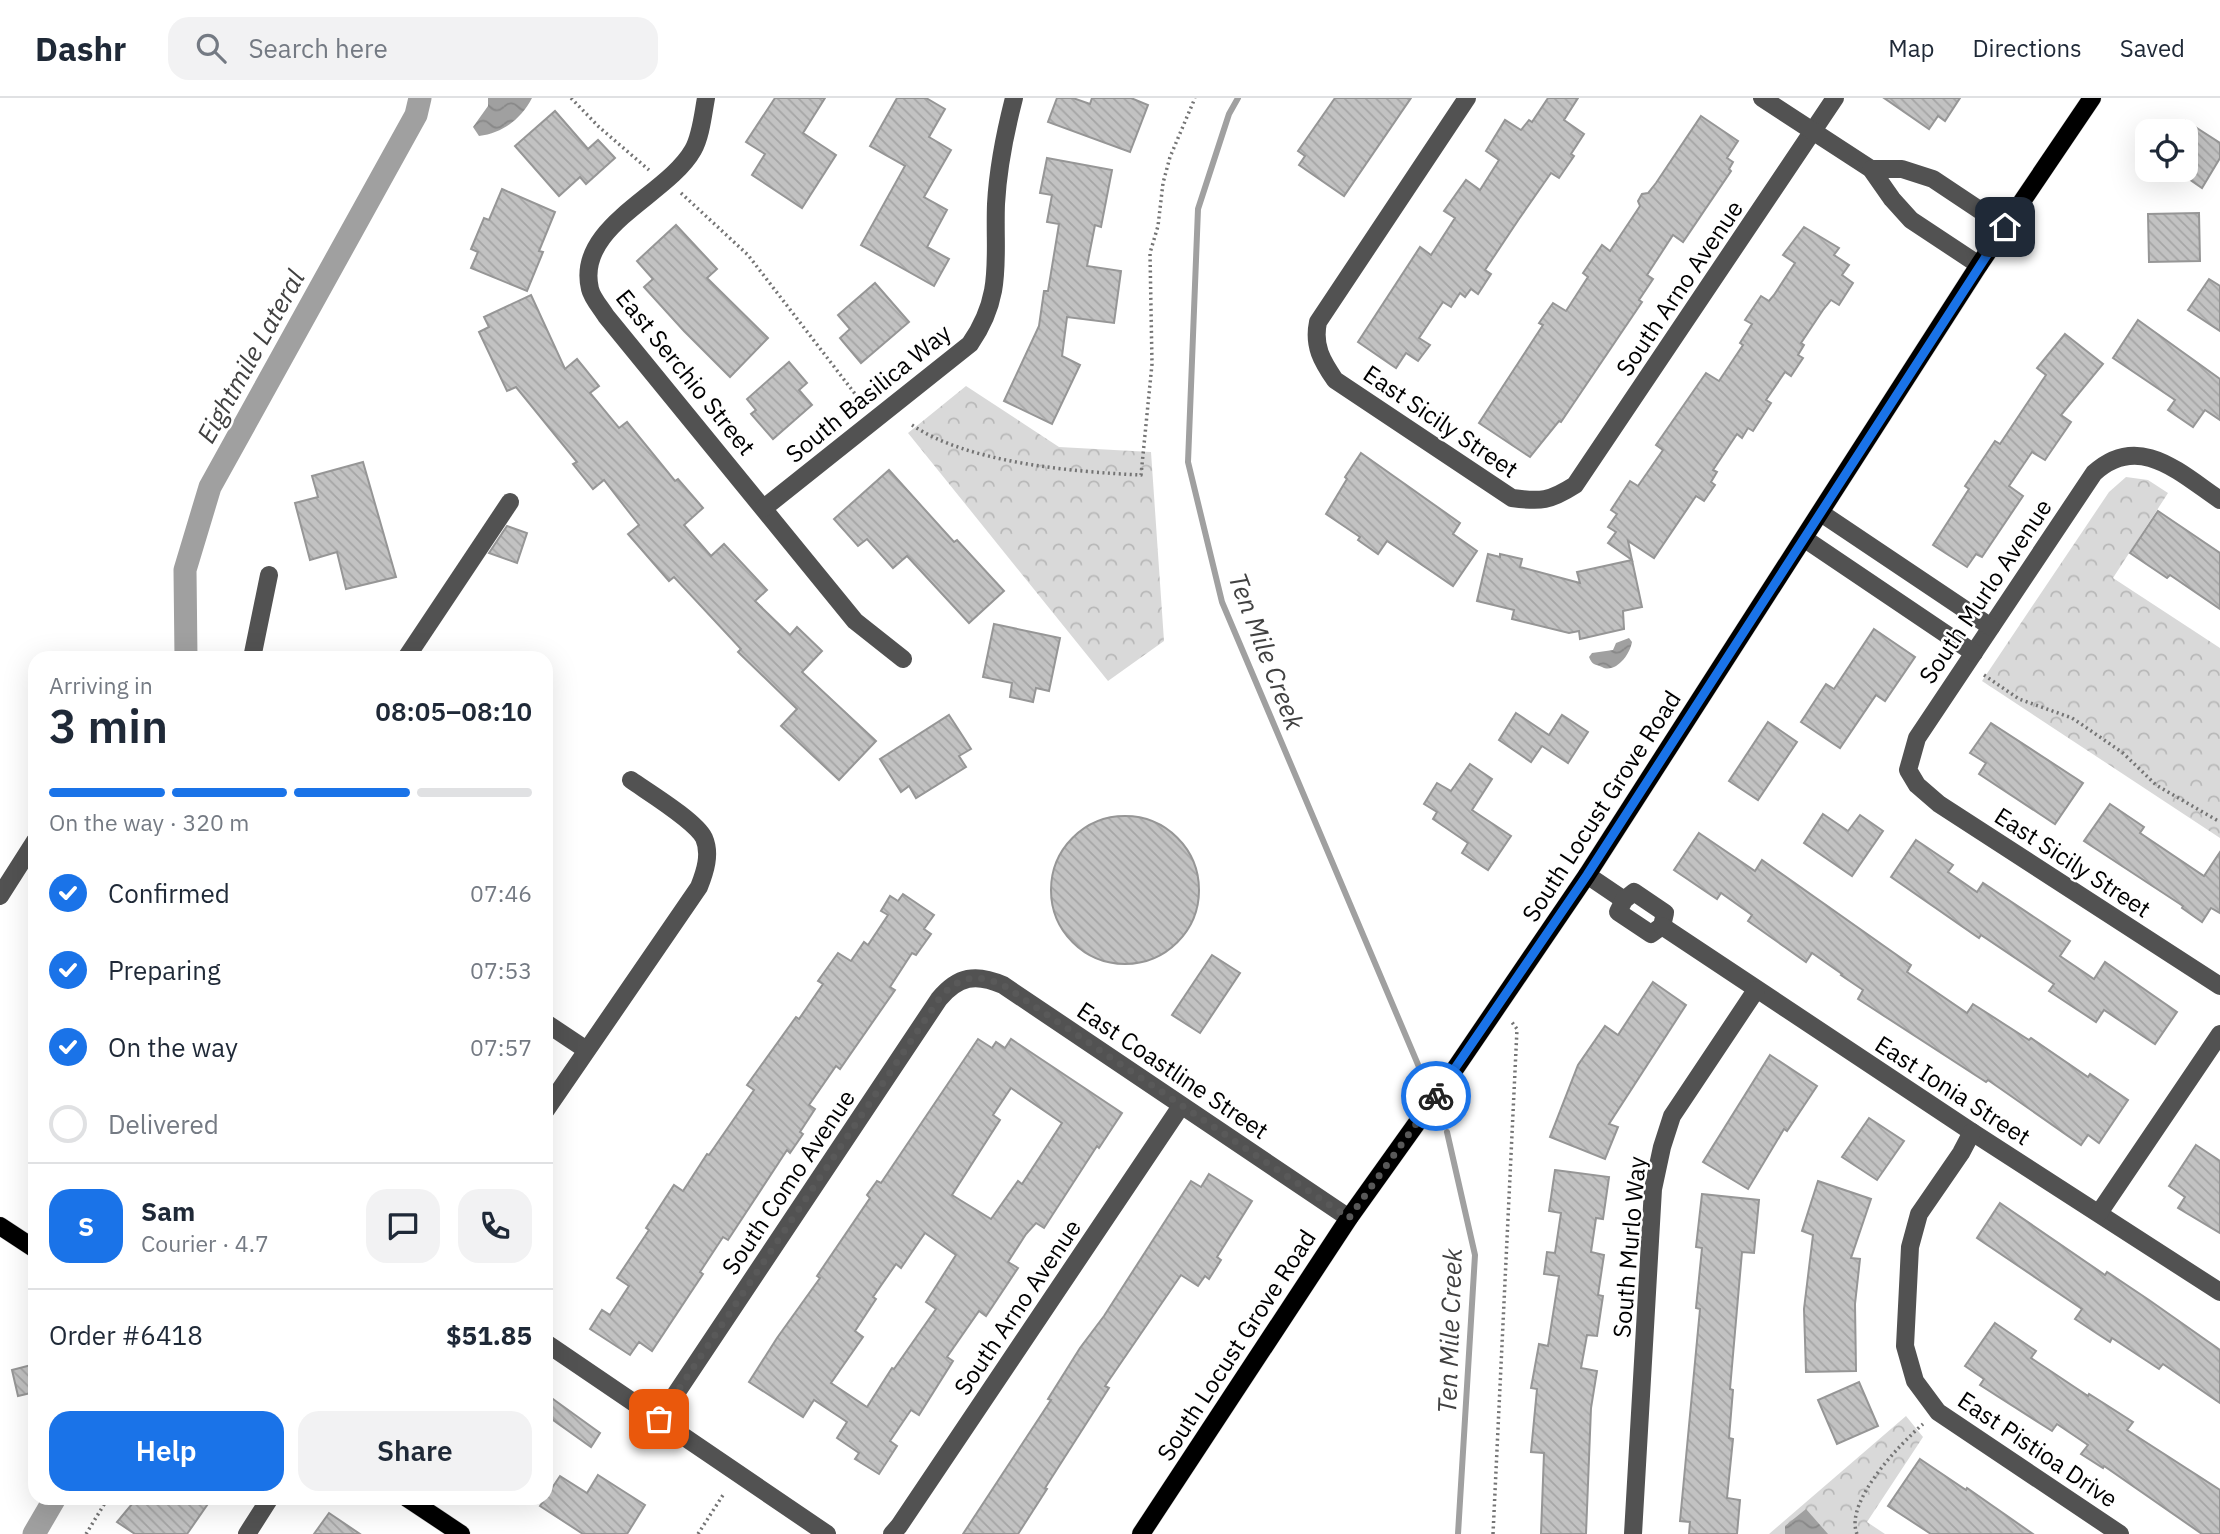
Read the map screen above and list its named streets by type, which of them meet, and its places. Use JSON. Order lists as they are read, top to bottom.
{
  "streets": {
    "main road": ["South Locust Grove Road"],
    "street": [
      "South Arno Avenue",
      "East Serchio Street",
      "South Basilica Way",
      "East Sicily Street",
      "South Murlo Avenue",
      "East Coastline Street",
      "East Ionia Street",
      "South Como Avenue",
      "South Murlo Way",
      "East Pistioa Drive"
    ]
  },
  "crossings": [
    ["South Arno Avenue", "East Sicily Street"],
    ["South Arno Avenue", "East Coastline Street"],
    ["East Serchio Street", "South Basilica Way"],
    ["East Sicily Street", "South Murlo Avenue"],
    ["South Locust Grove Road", "East Coastline Street"],
    ["South Locust Grove Road", "East Ionia Street"],
    ["East Coastline Street", "South Como Avenue"],
    ["East Ionia Street", "South Murlo Way"],
    ["East Ionia Street", "East Pistioa Drive"]
  ],
  "water": ["Eightmile Lateral", "Ten Mile Creek"],
  "page": {
    "header": "Dashr",
    "search": "Search here",
    "nav": ["Map", "Directions", "Saved"],
    "heading": ["3 min", "Arriving in", "08:05–08:10"],
    "panel": [
      "Sam",
      "Courier · 4.7",
      "Order #6418",
      "$51.85"
    ],
    "bar": "On the way · 320 m",
    "list": [
      ["Confirmed", "07:46"],
      ["Preparing", "07:53"],
      ["On the way", "07:57"],
      "Delivered"
    ],
    "round": "S",
    "buttons": ["Help", "Share"]
  }
}
